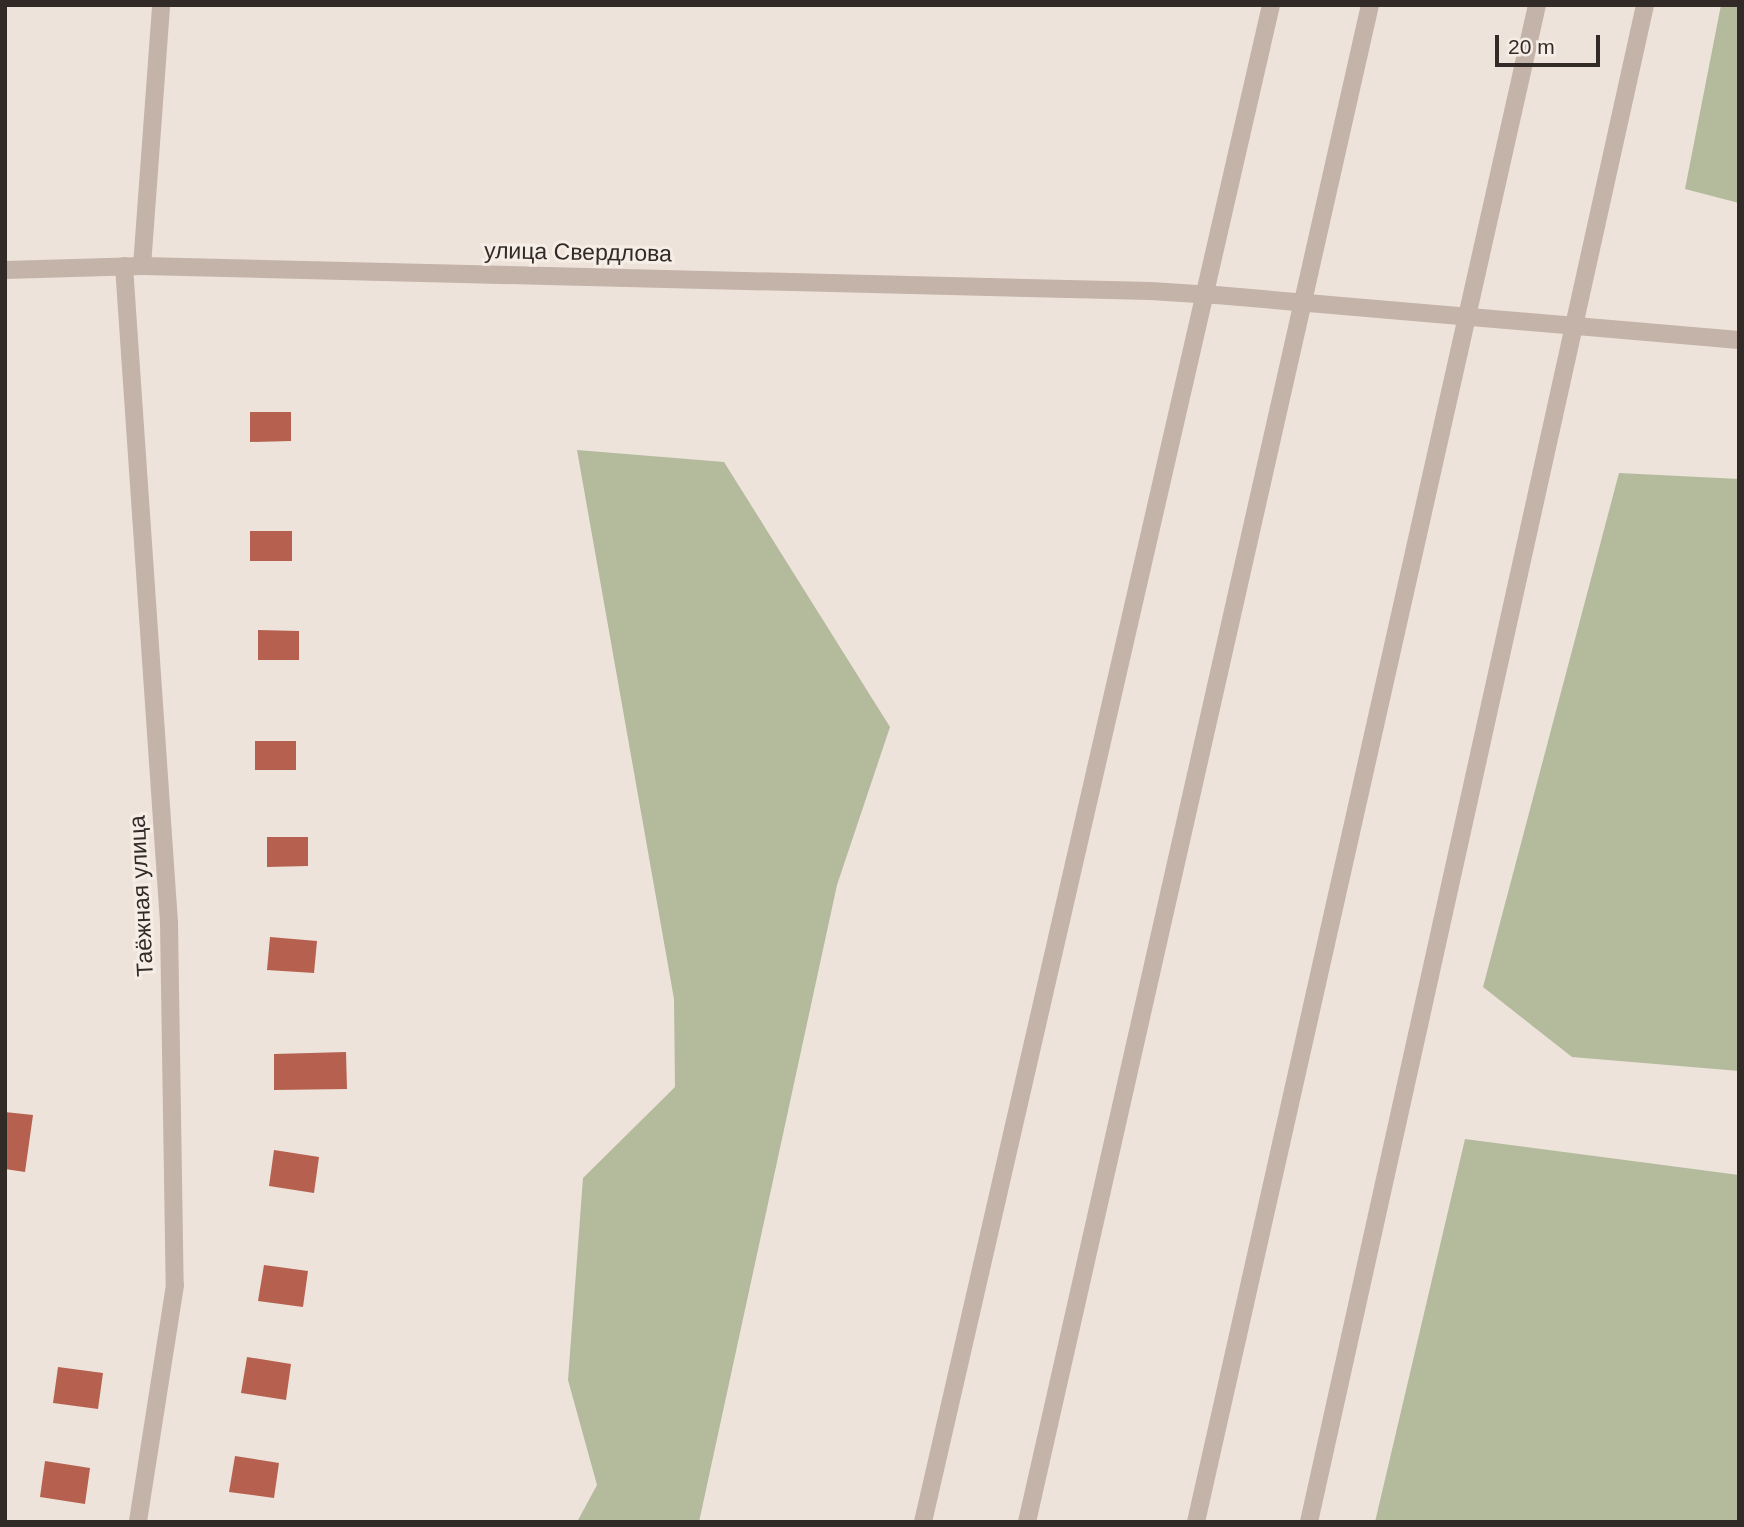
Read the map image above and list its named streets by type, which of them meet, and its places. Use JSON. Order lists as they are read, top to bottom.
{
  "streets": {
    "street": ["улица Свердлова", "Таёжная улица"]
  },
  "crossings": [
    ["улица Свердлова", "Таёжная улица"]
  ],
  "scale_bar": "20 m"
}
